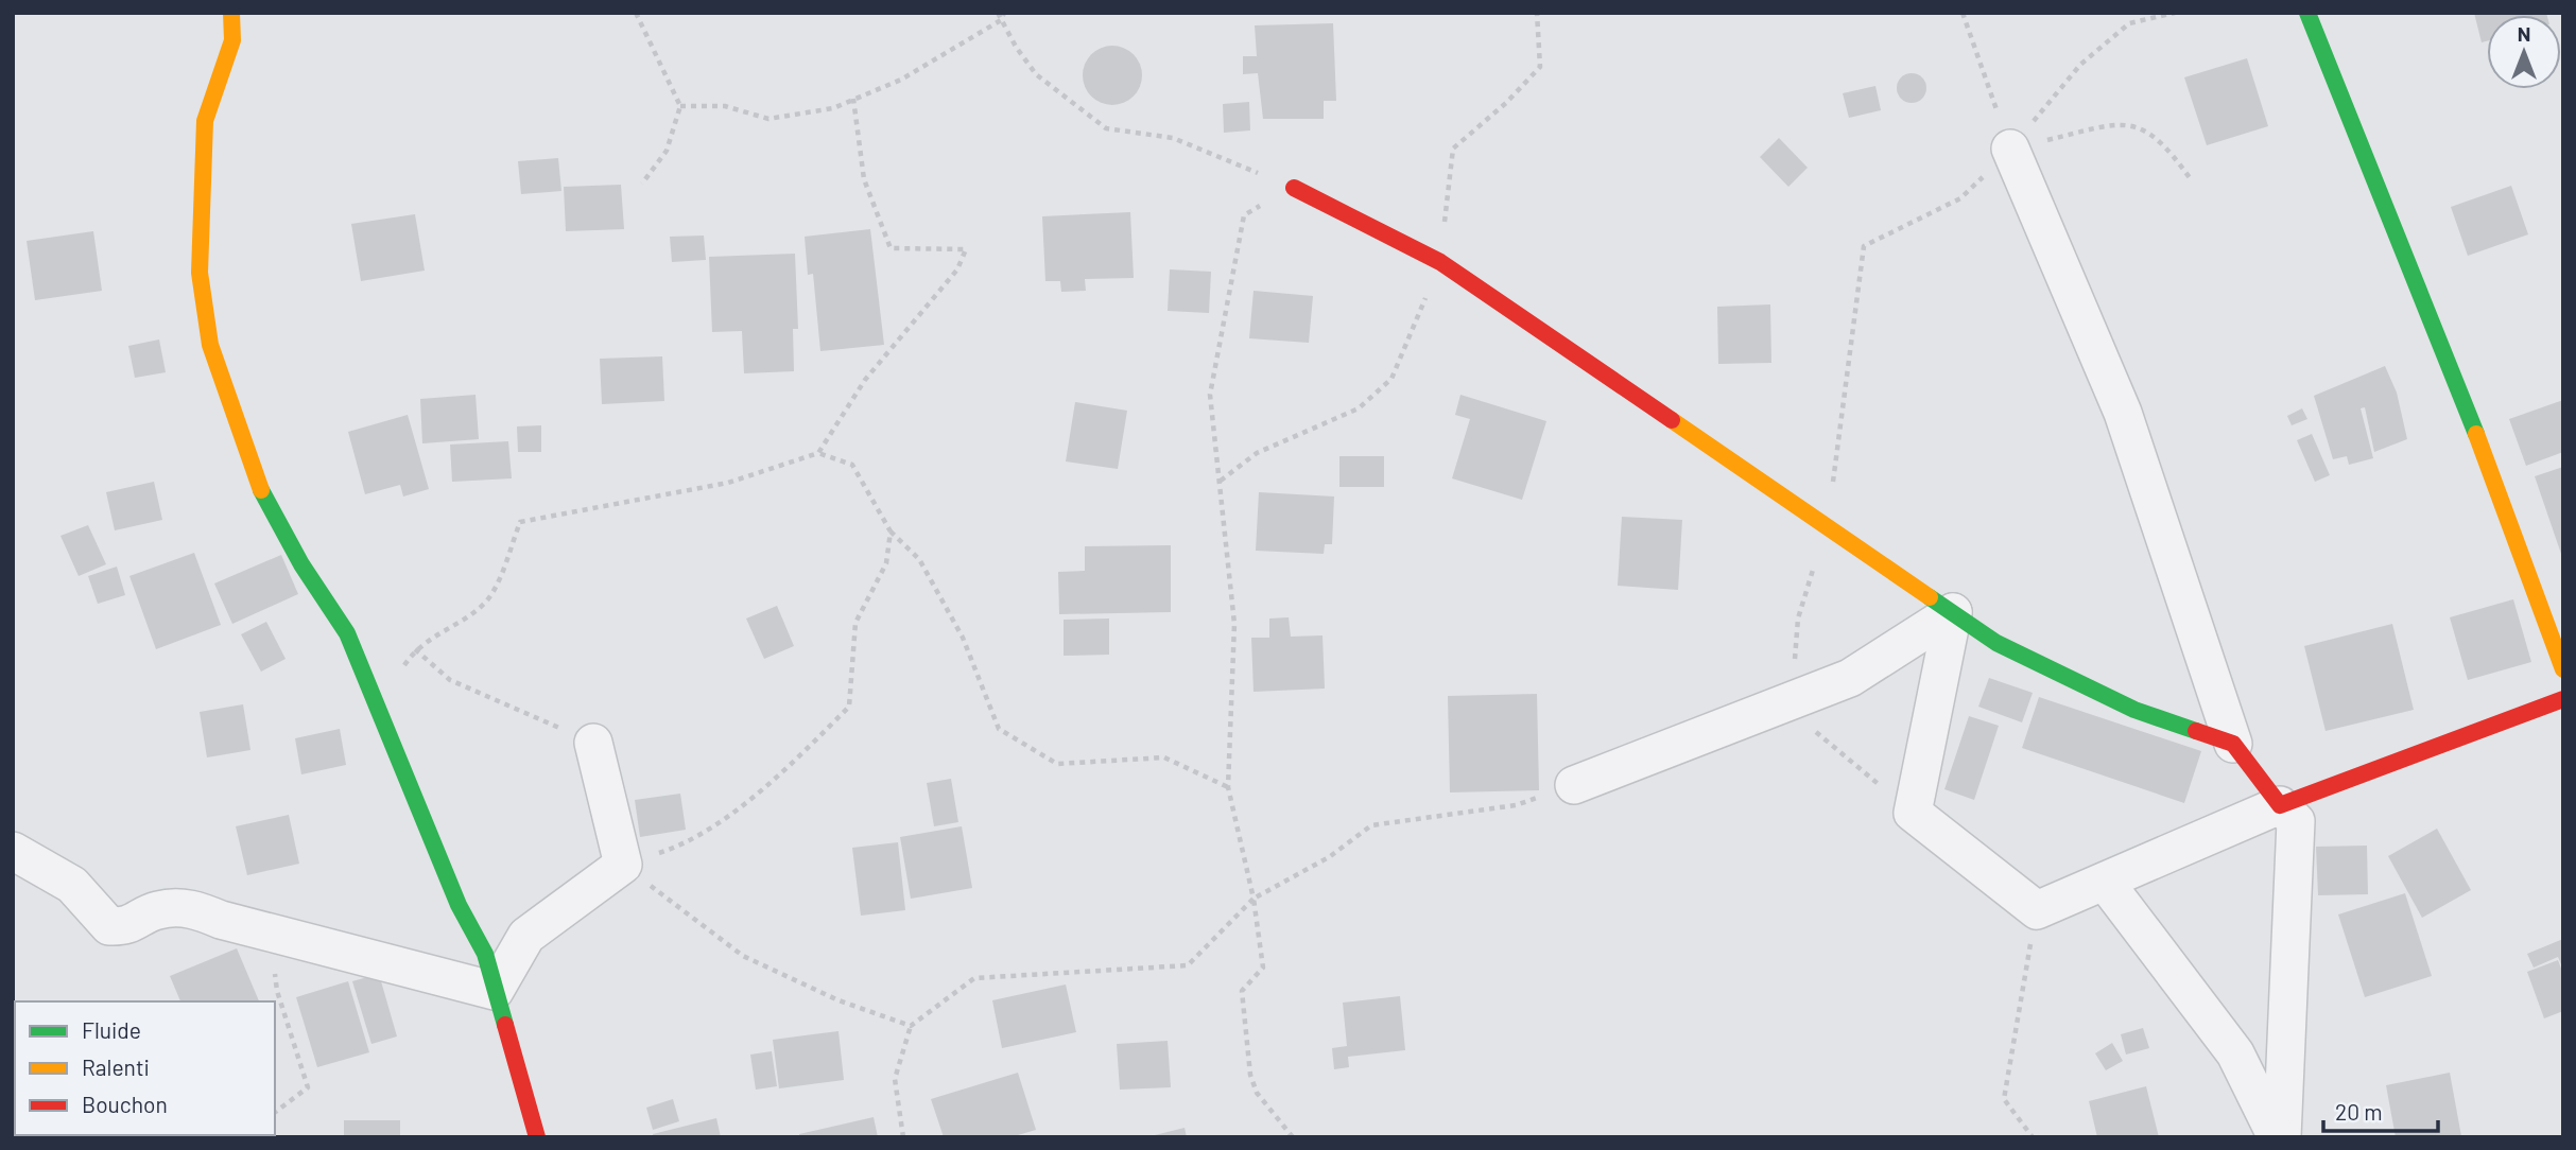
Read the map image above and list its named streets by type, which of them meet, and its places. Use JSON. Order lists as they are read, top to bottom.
{
  "legend": ["Fluide", "Ralenti", "Bouchon"],
  "scale_bar": "20 m",
  "north": "top"
}
